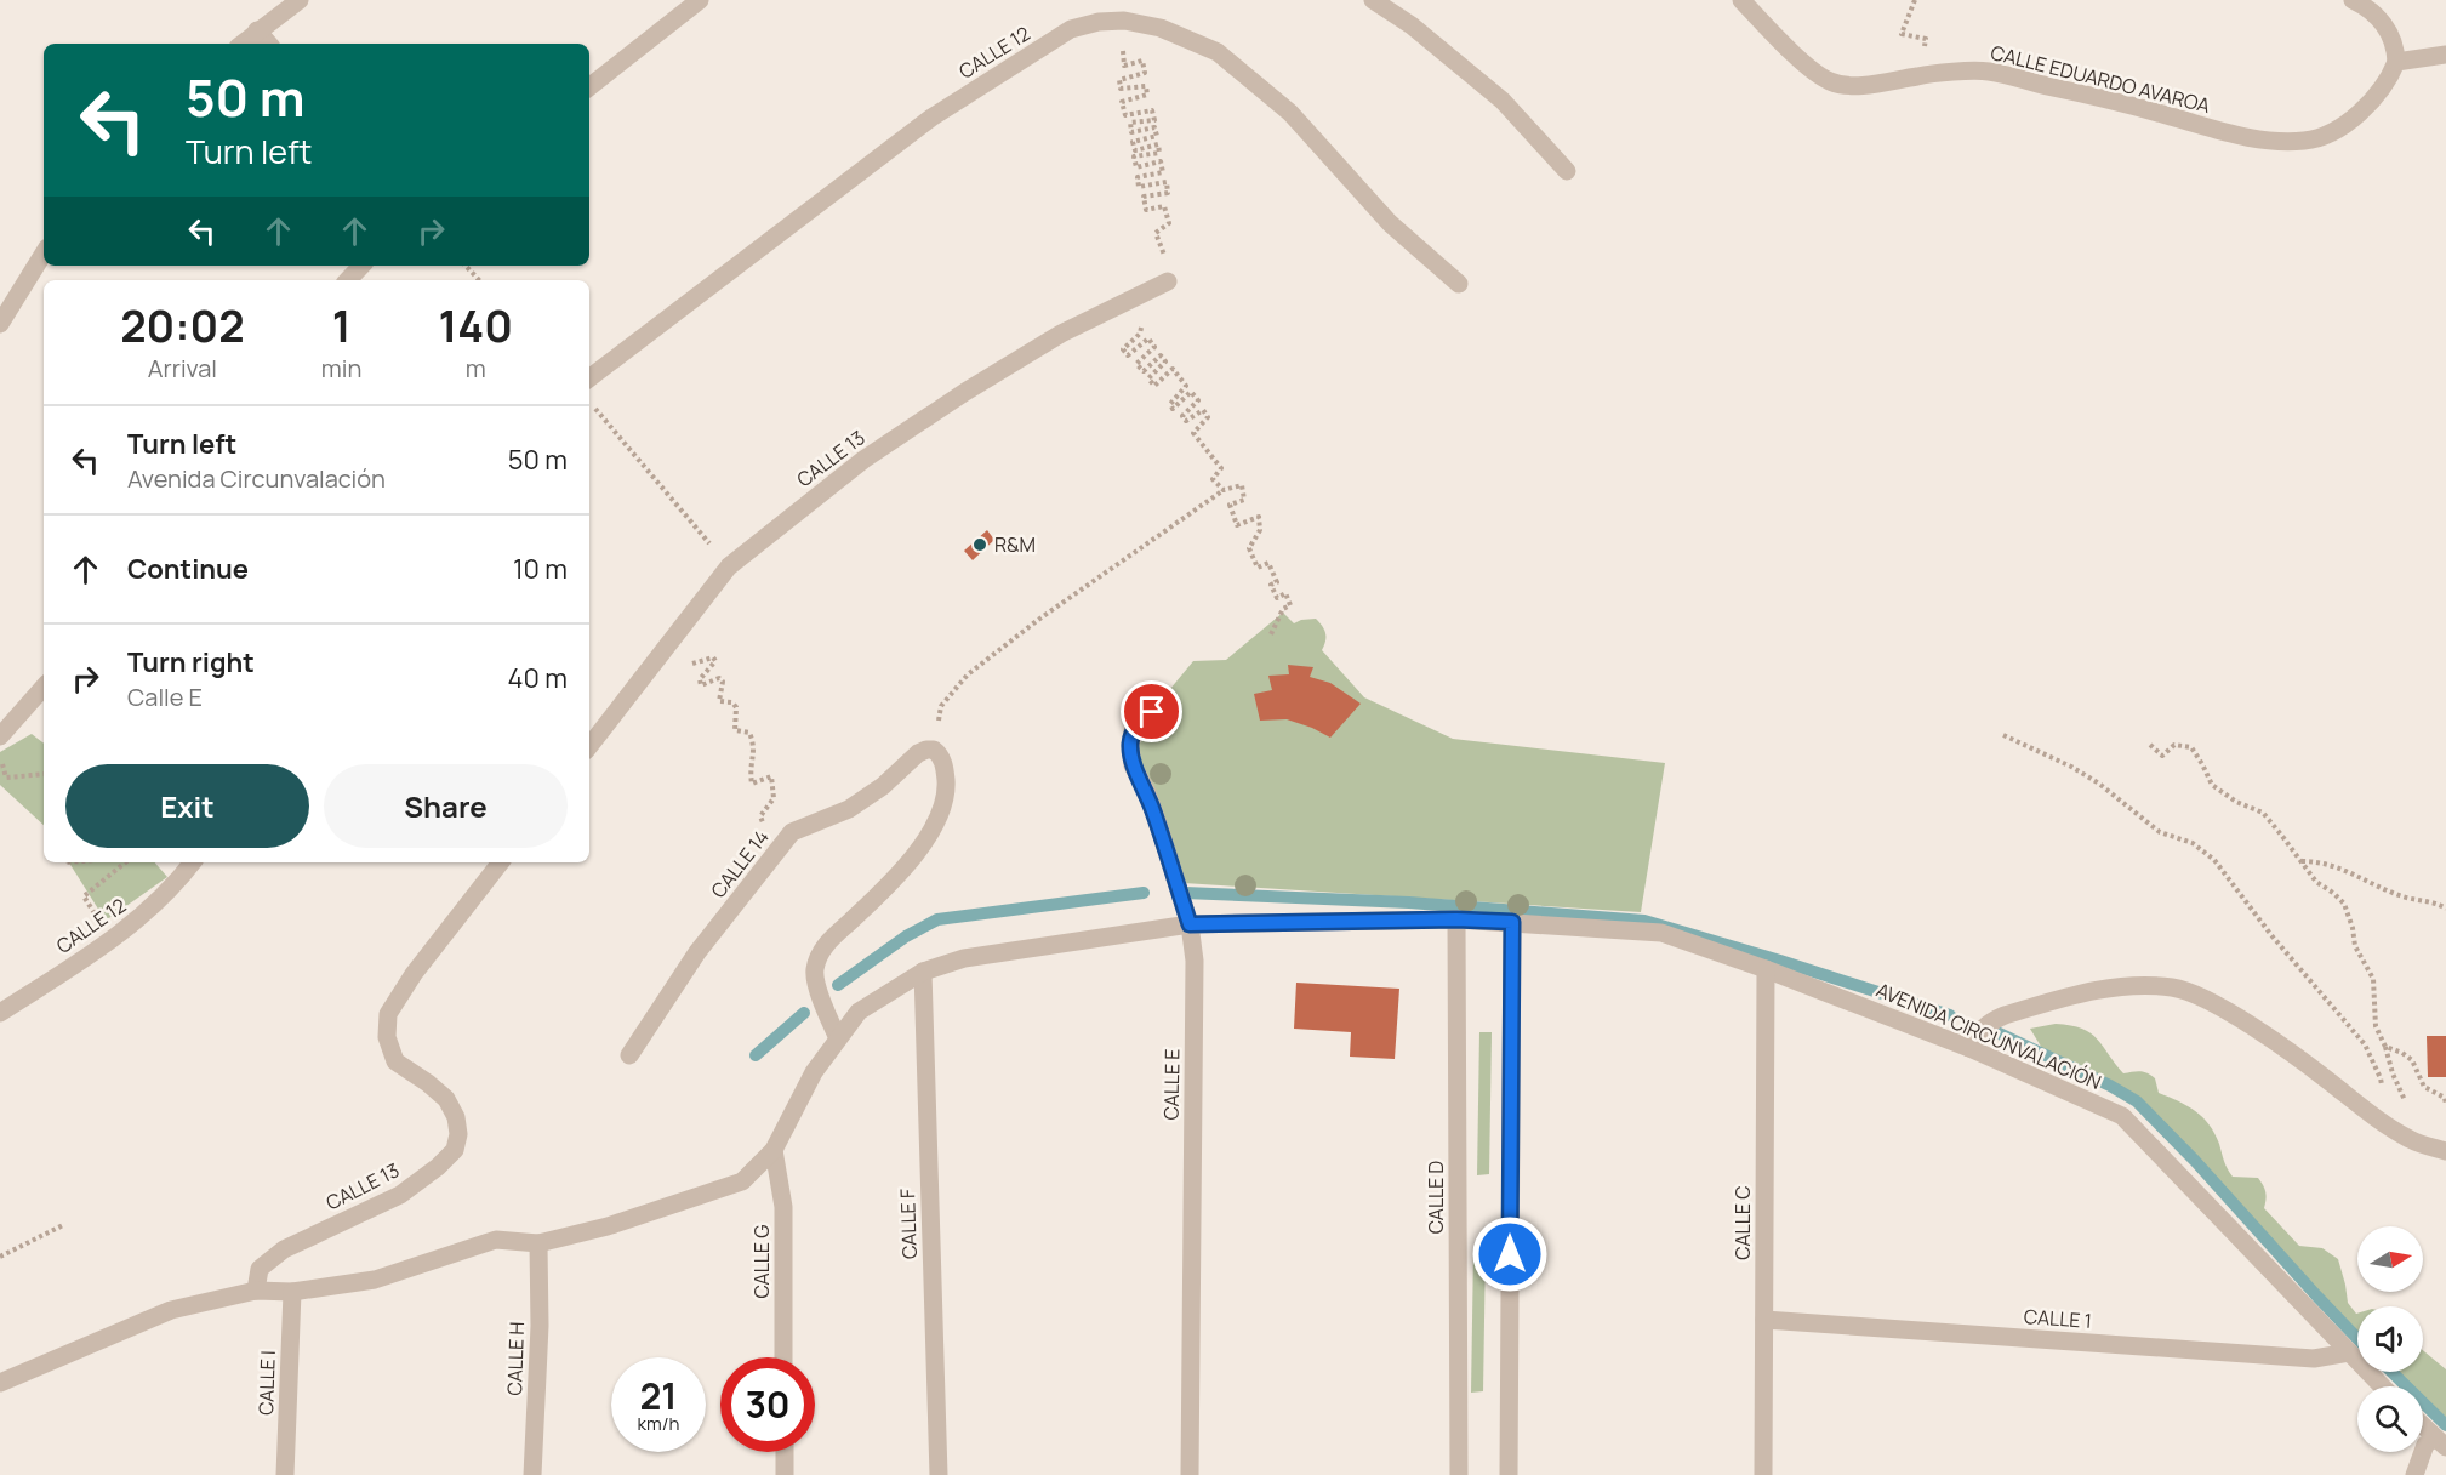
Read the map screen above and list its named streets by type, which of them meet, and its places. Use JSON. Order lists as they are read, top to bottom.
{
  "streets": {
    "street": [
      "CALLE 12",
      "CALLE EDUARDO AVAROA",
      "CALLE 13",
      "CALLE 14",
      "AVENIDA CIRCUNVALACIÓN",
      "CALLE E",
      "CALLE D",
      "CALLE C",
      "CALLE F",
      "CALLE G",
      "CALLE 1",
      "CALLE H",
      "CALLE I"
    ]
  },
  "crossings": [
    ["CALLE 13", "AVENIDA CIRCUNVALACIÓN"],
    ["AVENIDA CIRCUNVALACIÓN", "CALLE E"],
    ["AVENIDA CIRCUNVALACIÓN", "CALLE D"],
    ["AVENIDA CIRCUNVALACIÓN", "CALLE C"],
    ["AVENIDA CIRCUNVALACIÓN", "CALLE F"],
    ["AVENIDA CIRCUNVALACIÓN", "CALLE G"],
    ["AVENIDA CIRCUNVALACIÓN", "CALLE 1"],
    ["AVENIDA CIRCUNVALACIÓN", "CALLE H"],
    ["AVENIDA CIRCUNVALACIÓN", "CALLE I"],
    ["CALLE C", "CALLE 1"]
  ],
  "places": ["R&M"],
  "north": "right",
  "page": {
    "turn": ["50 m", "Turn left"],
    "eta": [
      "20:02",
      "Arrival",
      "1",
      "min",
      "140",
      "m"
    ],
    "list": [
      {
        "name": "Turn left",
        "note": "Avenida Circunvalación",
        "value": "50 m"
      },
      {
        "name": "Continue",
        "value": "10 m"
      },
      {
        "name": "Turn right",
        "note": "Calle E",
        "value": "40 m"
      }
    ],
    "buttons": ["Exit", "Share"],
    "speed": "21 km/h",
    "limit": "30"
  }
}
